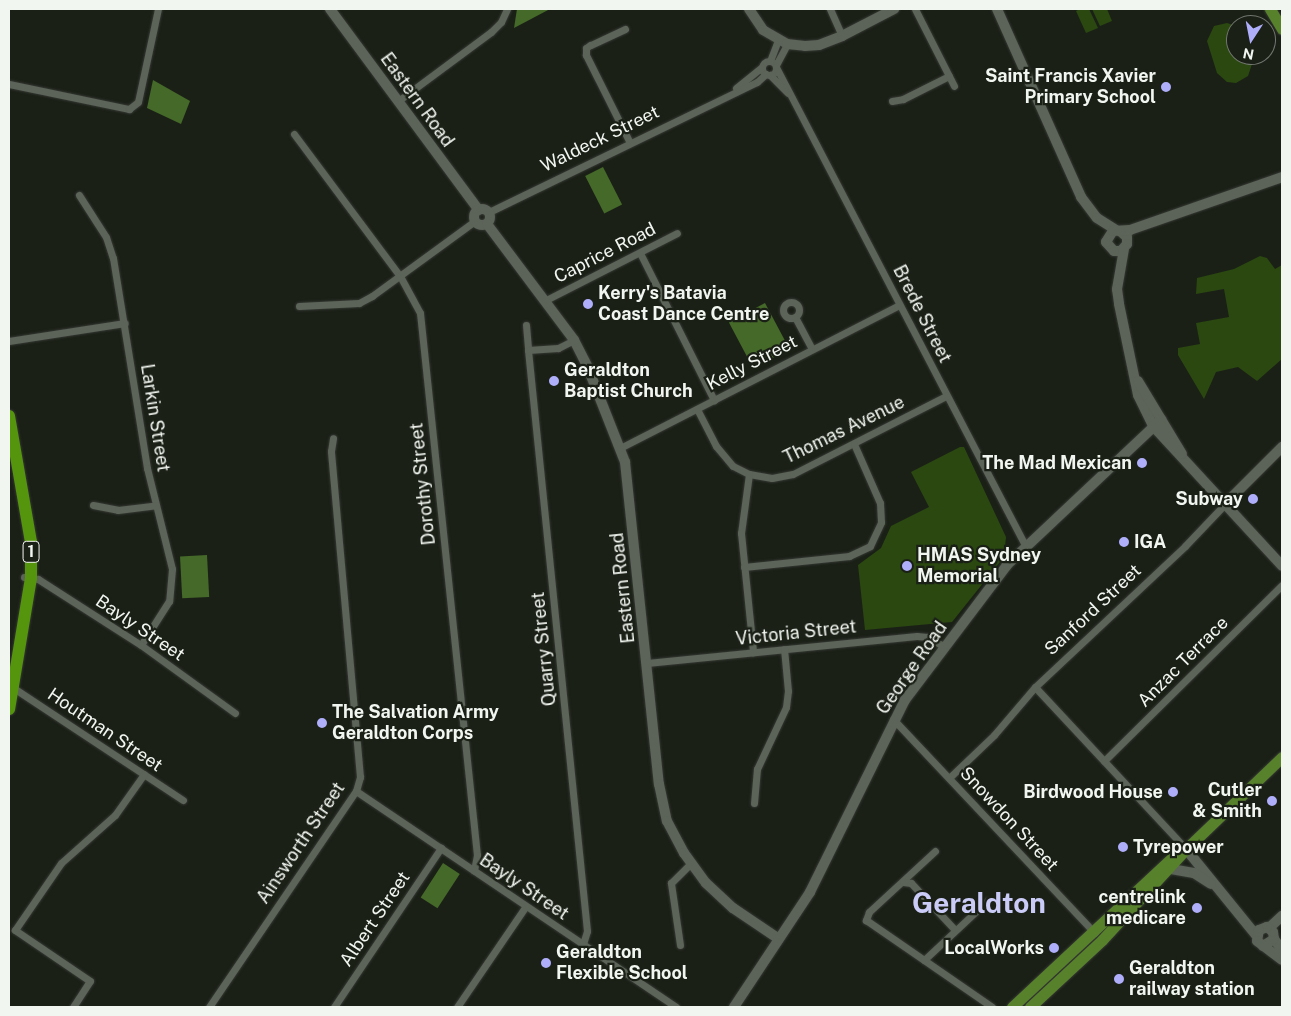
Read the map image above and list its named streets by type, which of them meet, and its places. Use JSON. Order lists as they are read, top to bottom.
{
  "streets": {
    "highway": ["1"],
    "street": [
      "Eastern Road",
      "Waldeck Street",
      "Caprice Road",
      "Brede Street",
      "Kelly Street",
      "Larkin Street",
      "Thomas Avenue",
      "Dorothy Street",
      "Sanford Street",
      "Bayly Street",
      "Victoria Street",
      "Quarry Street",
      "Anzac Terrace",
      "George Road",
      "Houtman Street",
      "Snowdon Street",
      "Ainsworth Street",
      "Albert Street"
    ]
  },
  "crossings": [
    ["Eastern Road", "Caprice Road"],
    ["Eastern Road", "Kelly Street"],
    ["Eastern Road", "Victoria Street"],
    ["Eastern Road", "George Road"],
    ["Waldeck Street", "Brede Street"],
    ["Brede Street", "Kelly Street"],
    ["Brede Street", "Thomas Avenue"],
    ["Brede Street", "George Road"],
    ["Kelly Street", "Thomas Avenue"],
    ["Larkin Street", "Bayly Street"],
    ["Dorothy Street", "Bayly Street"],
    ["1", "Bayly Street"],
    ["1", "Houtman Street"],
    ["Sanford Street", "Snowdon Street"],
    ["Bayly Street", "Quarry Street"],
    ["Bayly Street", "Ainsworth Street"],
    ["Bayly Street", "Albert Street"],
    ["Victoria Street", "George Road"],
    ["George Road", "Snowdon Street"]
  ],
  "districts": ["Geraldton"],
  "places": [
    "Saint Francis Xavier Primary School",
    "Kerry's Batavia Coast Dance Centre",
    "Geraldton Baptist Church",
    "The Mad Mexican",
    "Subway",
    "IGA",
    "HMAS Sydney Memorial",
    "The Salvation Army Geraldton Corps",
    "Birdwood House",
    "Cutler & Smith",
    "Tyrepower",
    "centrelink medicare",
    "LocalWorks",
    "Geraldton Flexible School",
    "Geraldton railway station"
  ],
  "north": "bottom"
}
